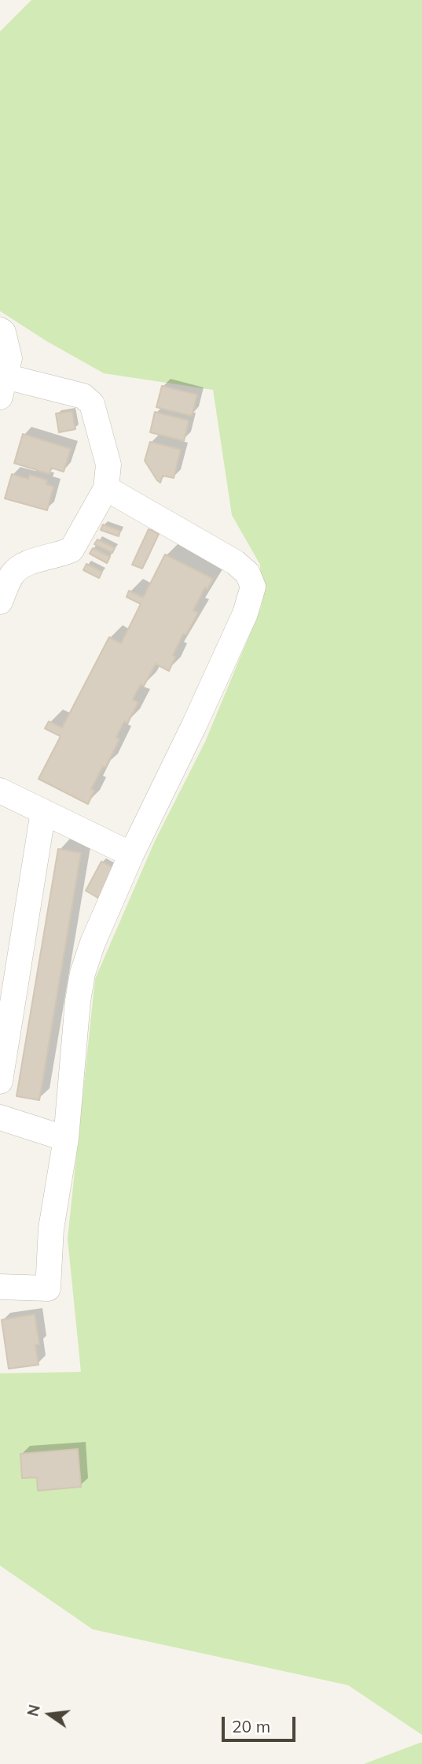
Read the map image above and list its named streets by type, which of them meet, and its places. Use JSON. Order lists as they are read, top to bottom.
{
  "scale_bar": "20 m",
  "north": "left"
}
